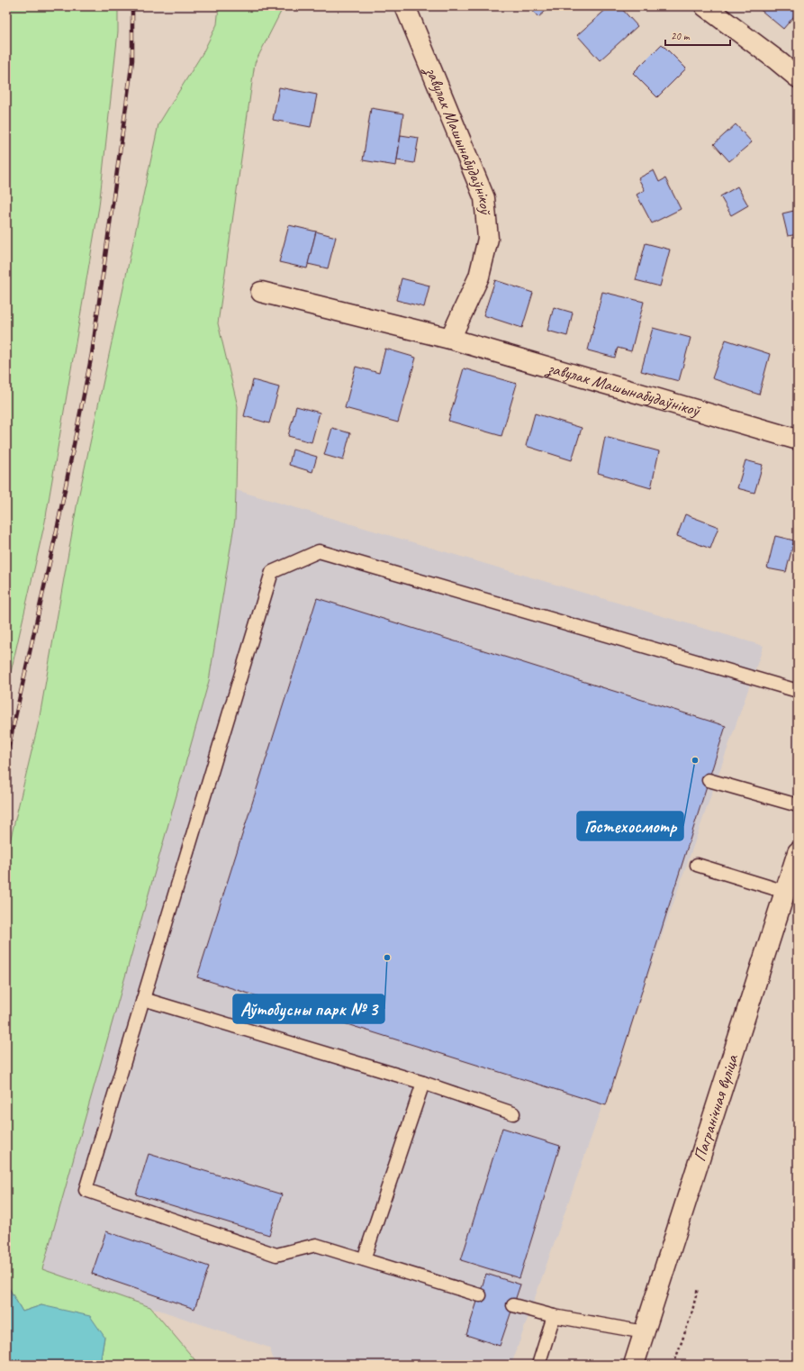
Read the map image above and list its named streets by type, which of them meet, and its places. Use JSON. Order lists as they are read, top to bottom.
{
  "streets": {
    "street": ["завулак Машынабудаўнікоў", "Пагранічная вуліца"]
  },
  "places": ["Гостехосмотр", "Аўтобусны парк № 3"],
  "scale_bar": "20 m"
}
